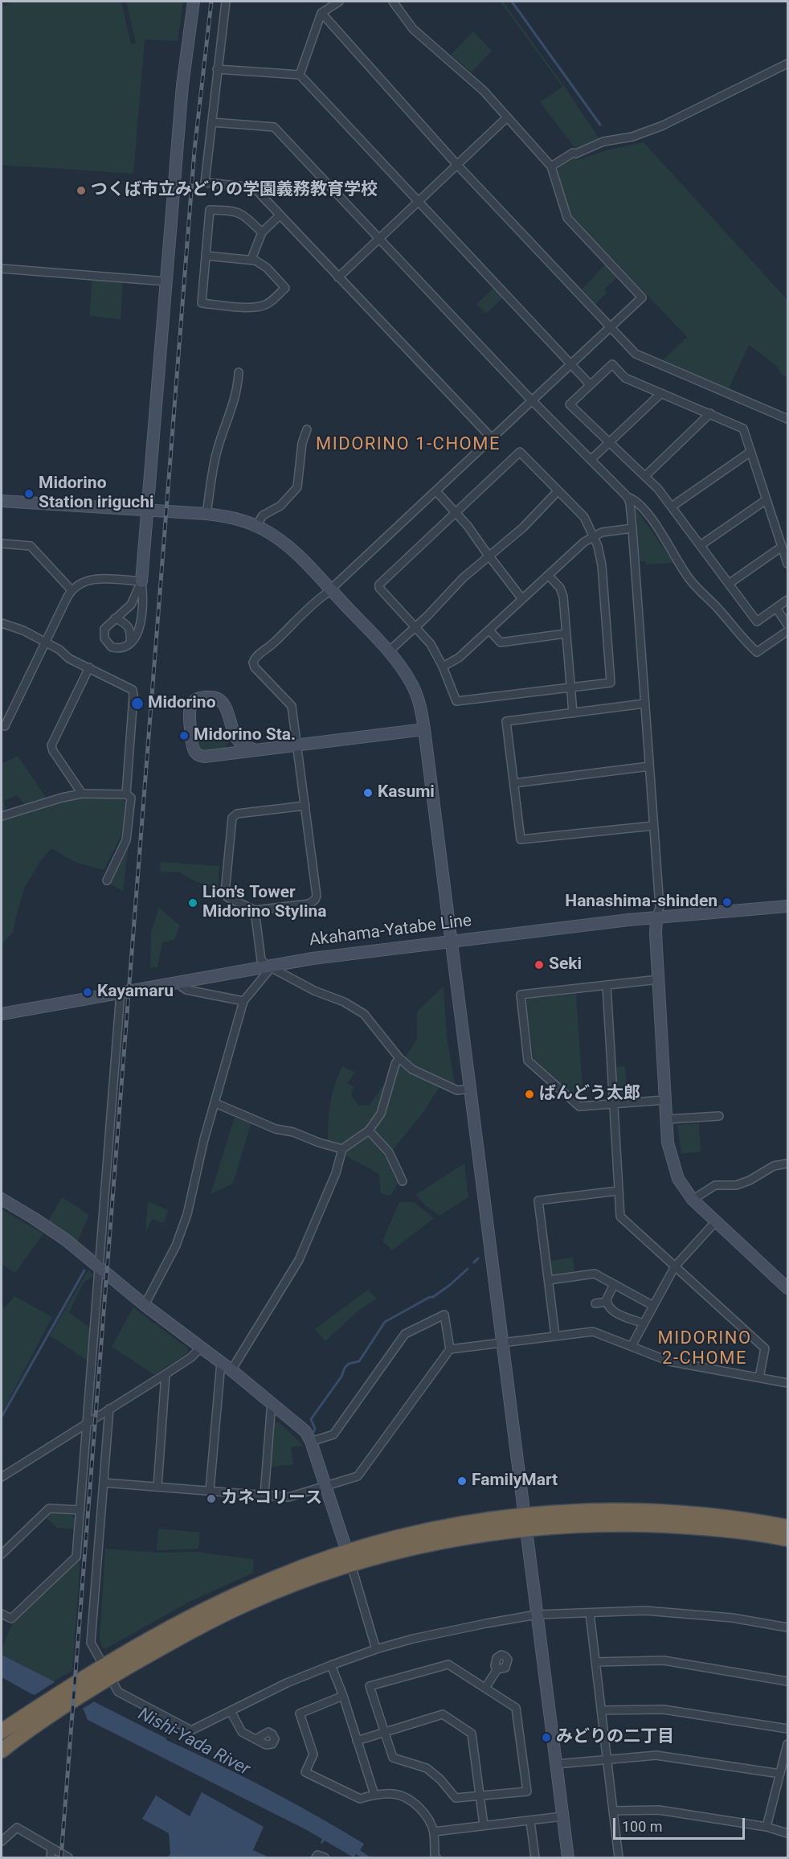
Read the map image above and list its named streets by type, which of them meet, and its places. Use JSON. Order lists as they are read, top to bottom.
{
  "streets": {
    "street": ["Akahama-Yatabe Line"]
  },
  "districts": ["MIDORINO 1-CHOME", "MIDORINO 2-CHOME"],
  "water": ["Nishi-Yada River"],
  "places": [
    "つくば市立みどりの学園義務教育学校",
    "Midorino Station iriguchi",
    "Midorino",
    "Midorino Sta.",
    "Kasumi",
    "Hanashima-shinden",
    "Lion's Tower Midorino Stylina",
    "Seki",
    "Kayamaru",
    "ばんどう太郎",
    "FamilyMart",
    "カネコリース",
    "みどりの二丁目"
  ],
  "scale_bar": "100 m"
}
